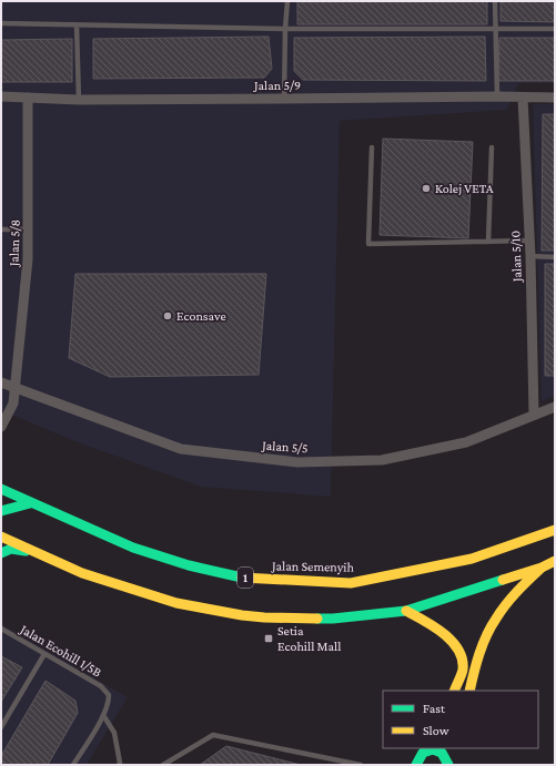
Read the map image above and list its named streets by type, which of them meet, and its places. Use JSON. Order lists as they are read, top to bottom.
{
  "streets": {
    "main road": ["Jalan Semenyih", "1"],
    "street": [
      "Jalan 5/9",
      "Jalan 5/8",
      "Jalan 5/10",
      "Jalan 5/5"
    ],
    "lane": ["Jalan Ecohill 1/5B"]
  },
  "crossings": [
    ["Jalan 5/9", "Jalan 5/8"],
    ["Jalan 5/9", "Jalan 5/10"],
    ["Jalan 5/8", "Jalan 5/5"],
    ["Jalan 5/10", "Jalan 5/5"]
  ],
  "places": {
    "other": ["Kolej VETA", "Econsave"],
    "transit": ["Setia Ecohill Mall"]
  },
  "legend": ["Fast", "Slow"]
}
